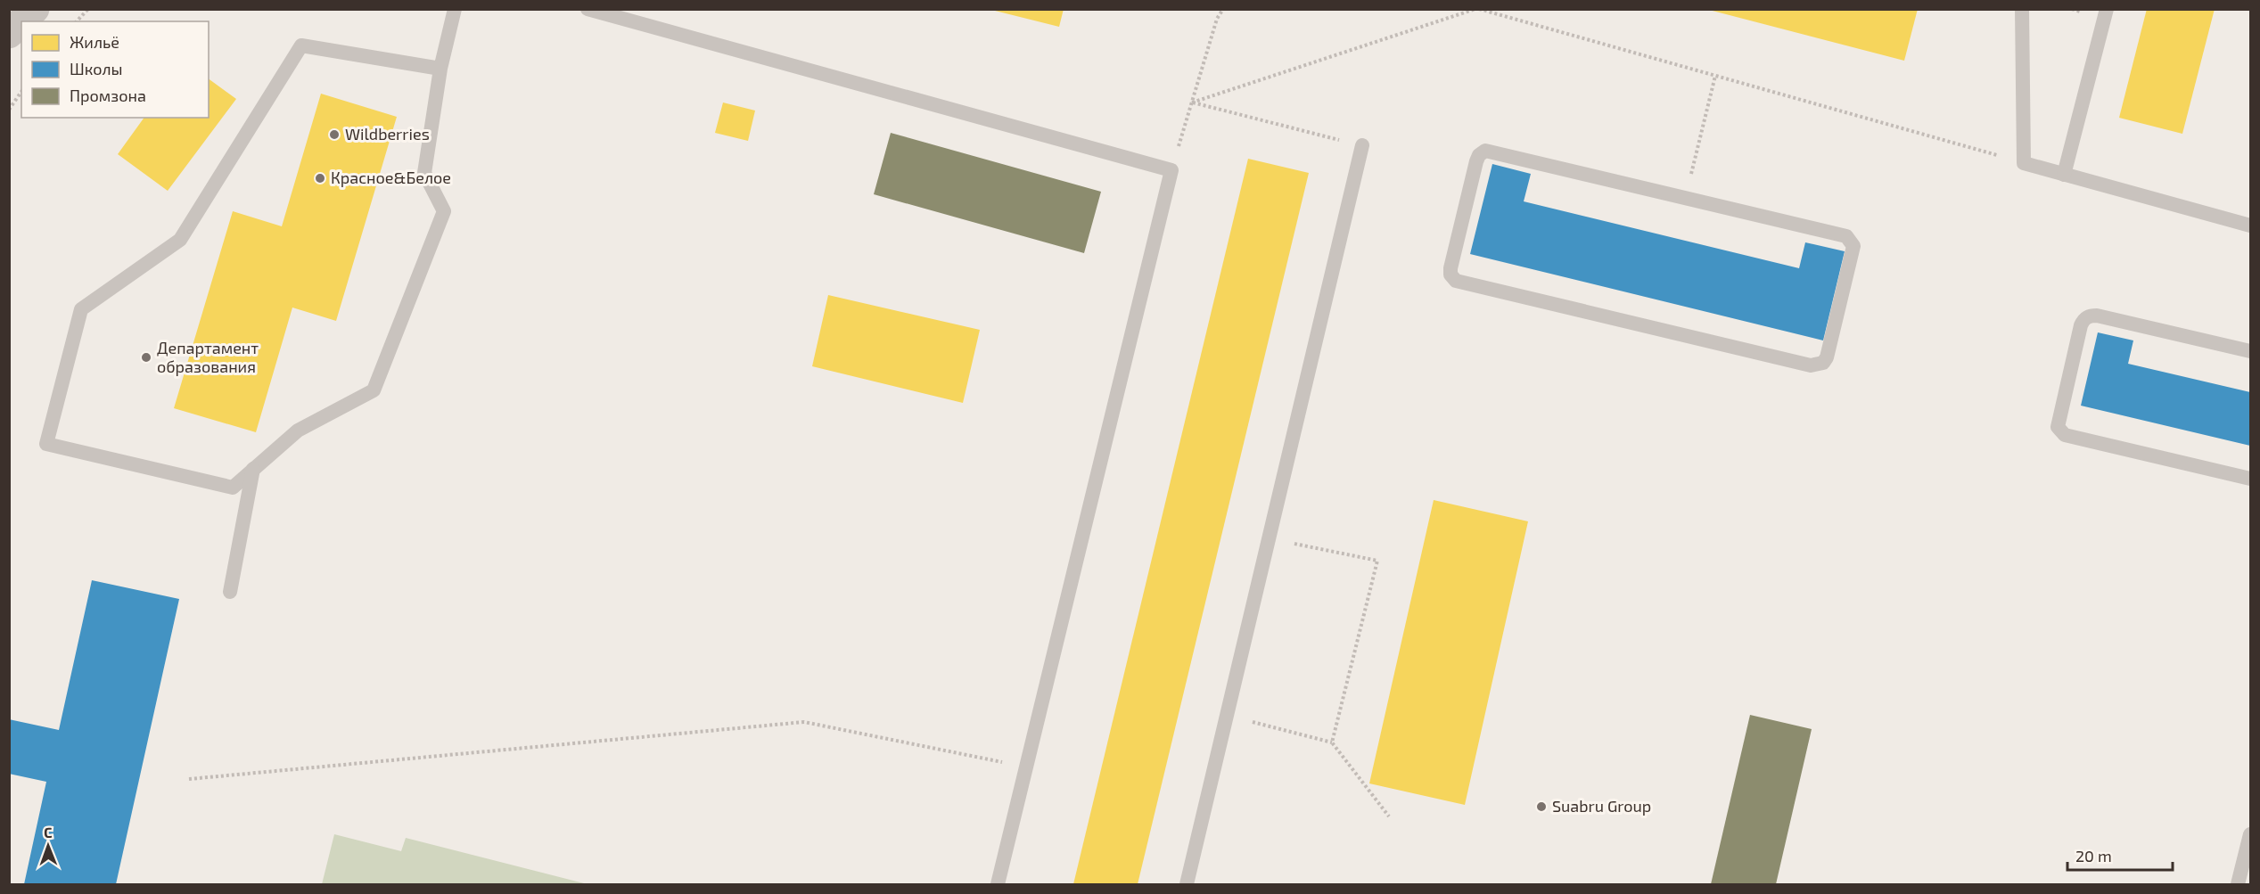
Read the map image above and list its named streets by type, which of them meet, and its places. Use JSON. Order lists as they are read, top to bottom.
{
  "places": [
    "Wildberries",
    "Красное&Белое",
    "Департамент образования",
    "Suabru Group"
  ],
  "legend": ["Жильё", "Школы", "Промзона"],
  "scale_bar": "20 m",
  "north": "top"
}
